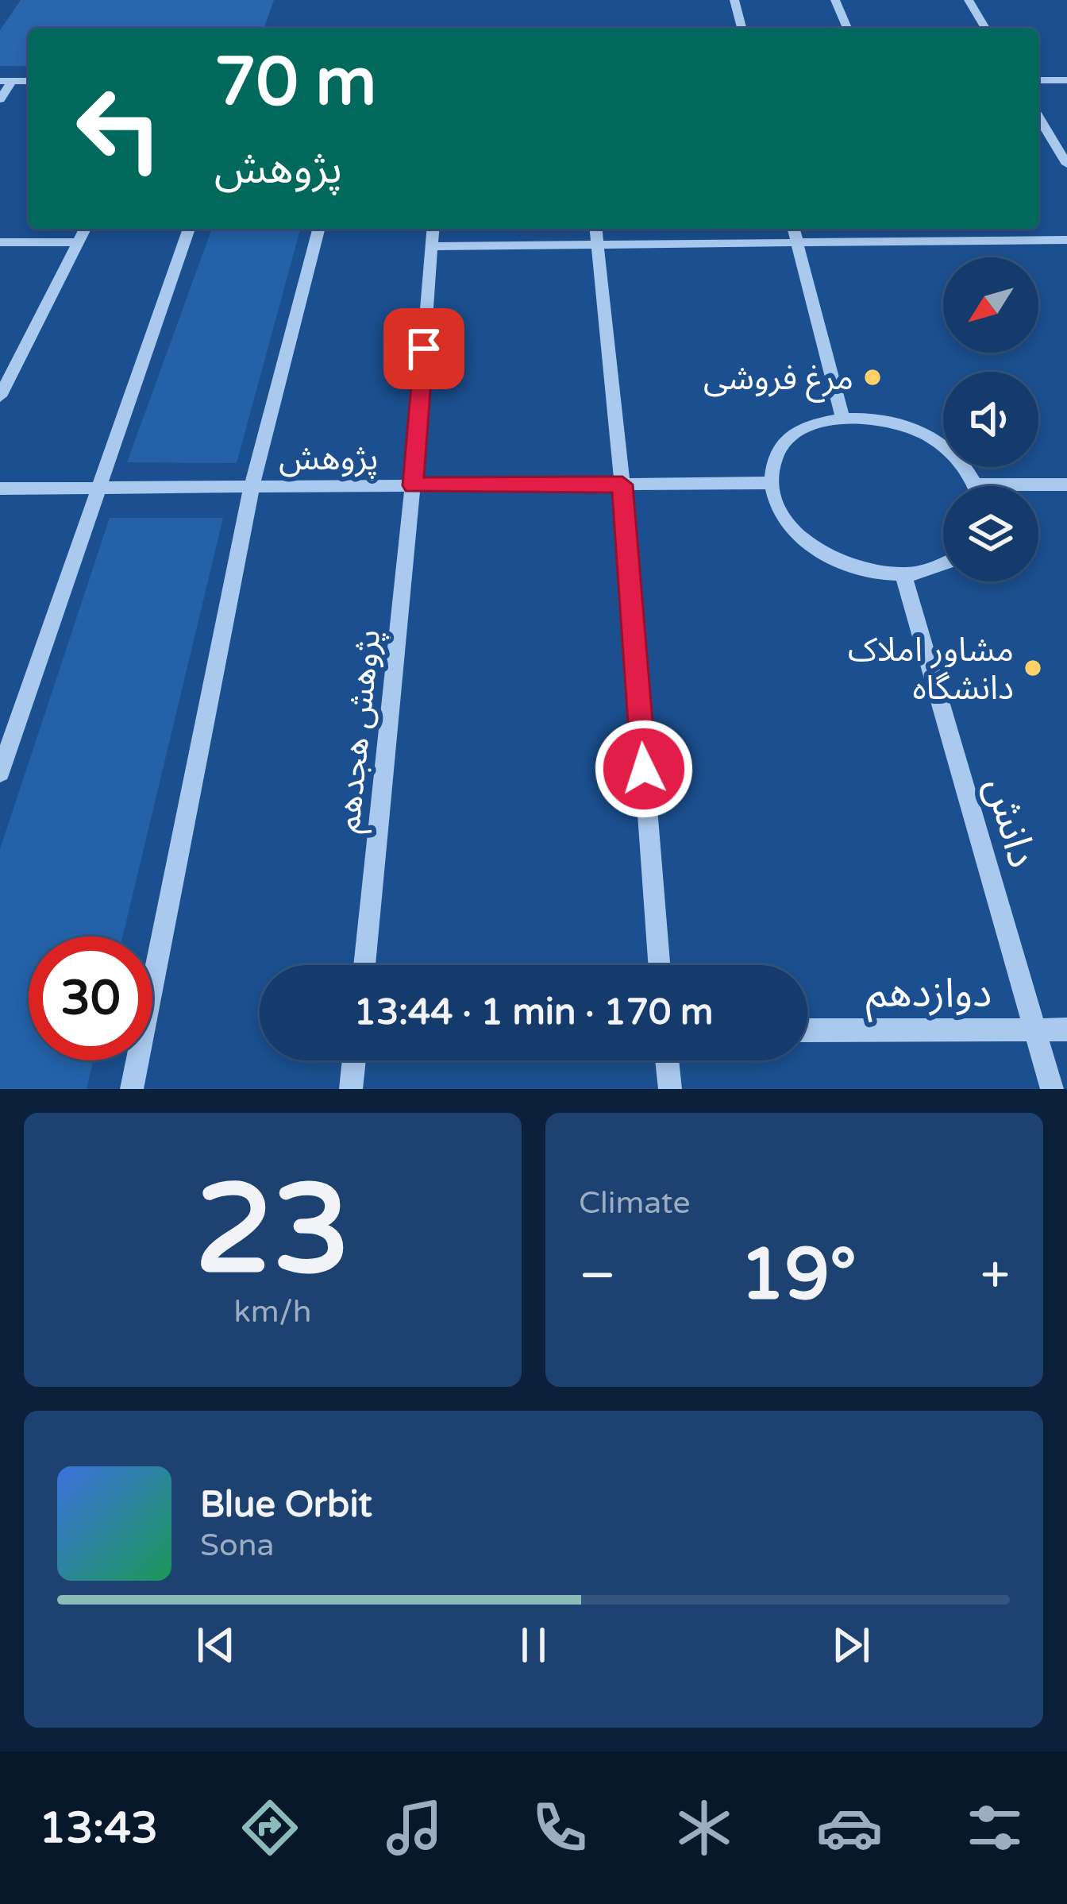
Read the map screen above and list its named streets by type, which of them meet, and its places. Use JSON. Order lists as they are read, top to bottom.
{
  "streets": {
    "street": [
      "پژوهش",
      "پژوهش هجدهم",
      "دانش",
      "دوازدهم"
    ]
  },
  "crossings": [
    ["پژوهش", "پژوهش هجدهم"],
    ["دانش", "دوازدهم"]
  ],
  "places": ["مرغ فروشی", "مشاور املاک دانشگاه"],
  "north": "bottom left",
  "page": {
    "turn": ["70 m", "پژوهش"],
    "limit": "30",
    "trip": "13:44 · 1 min · 170 m",
    "tile": [
      ["23", "km/h"],
      "Climate"
    ],
    "heat": ["−", "19°", "+"],
    "song": ["Blue Orbit", "Sona"],
    "tabs": "13:43"
  }
}
